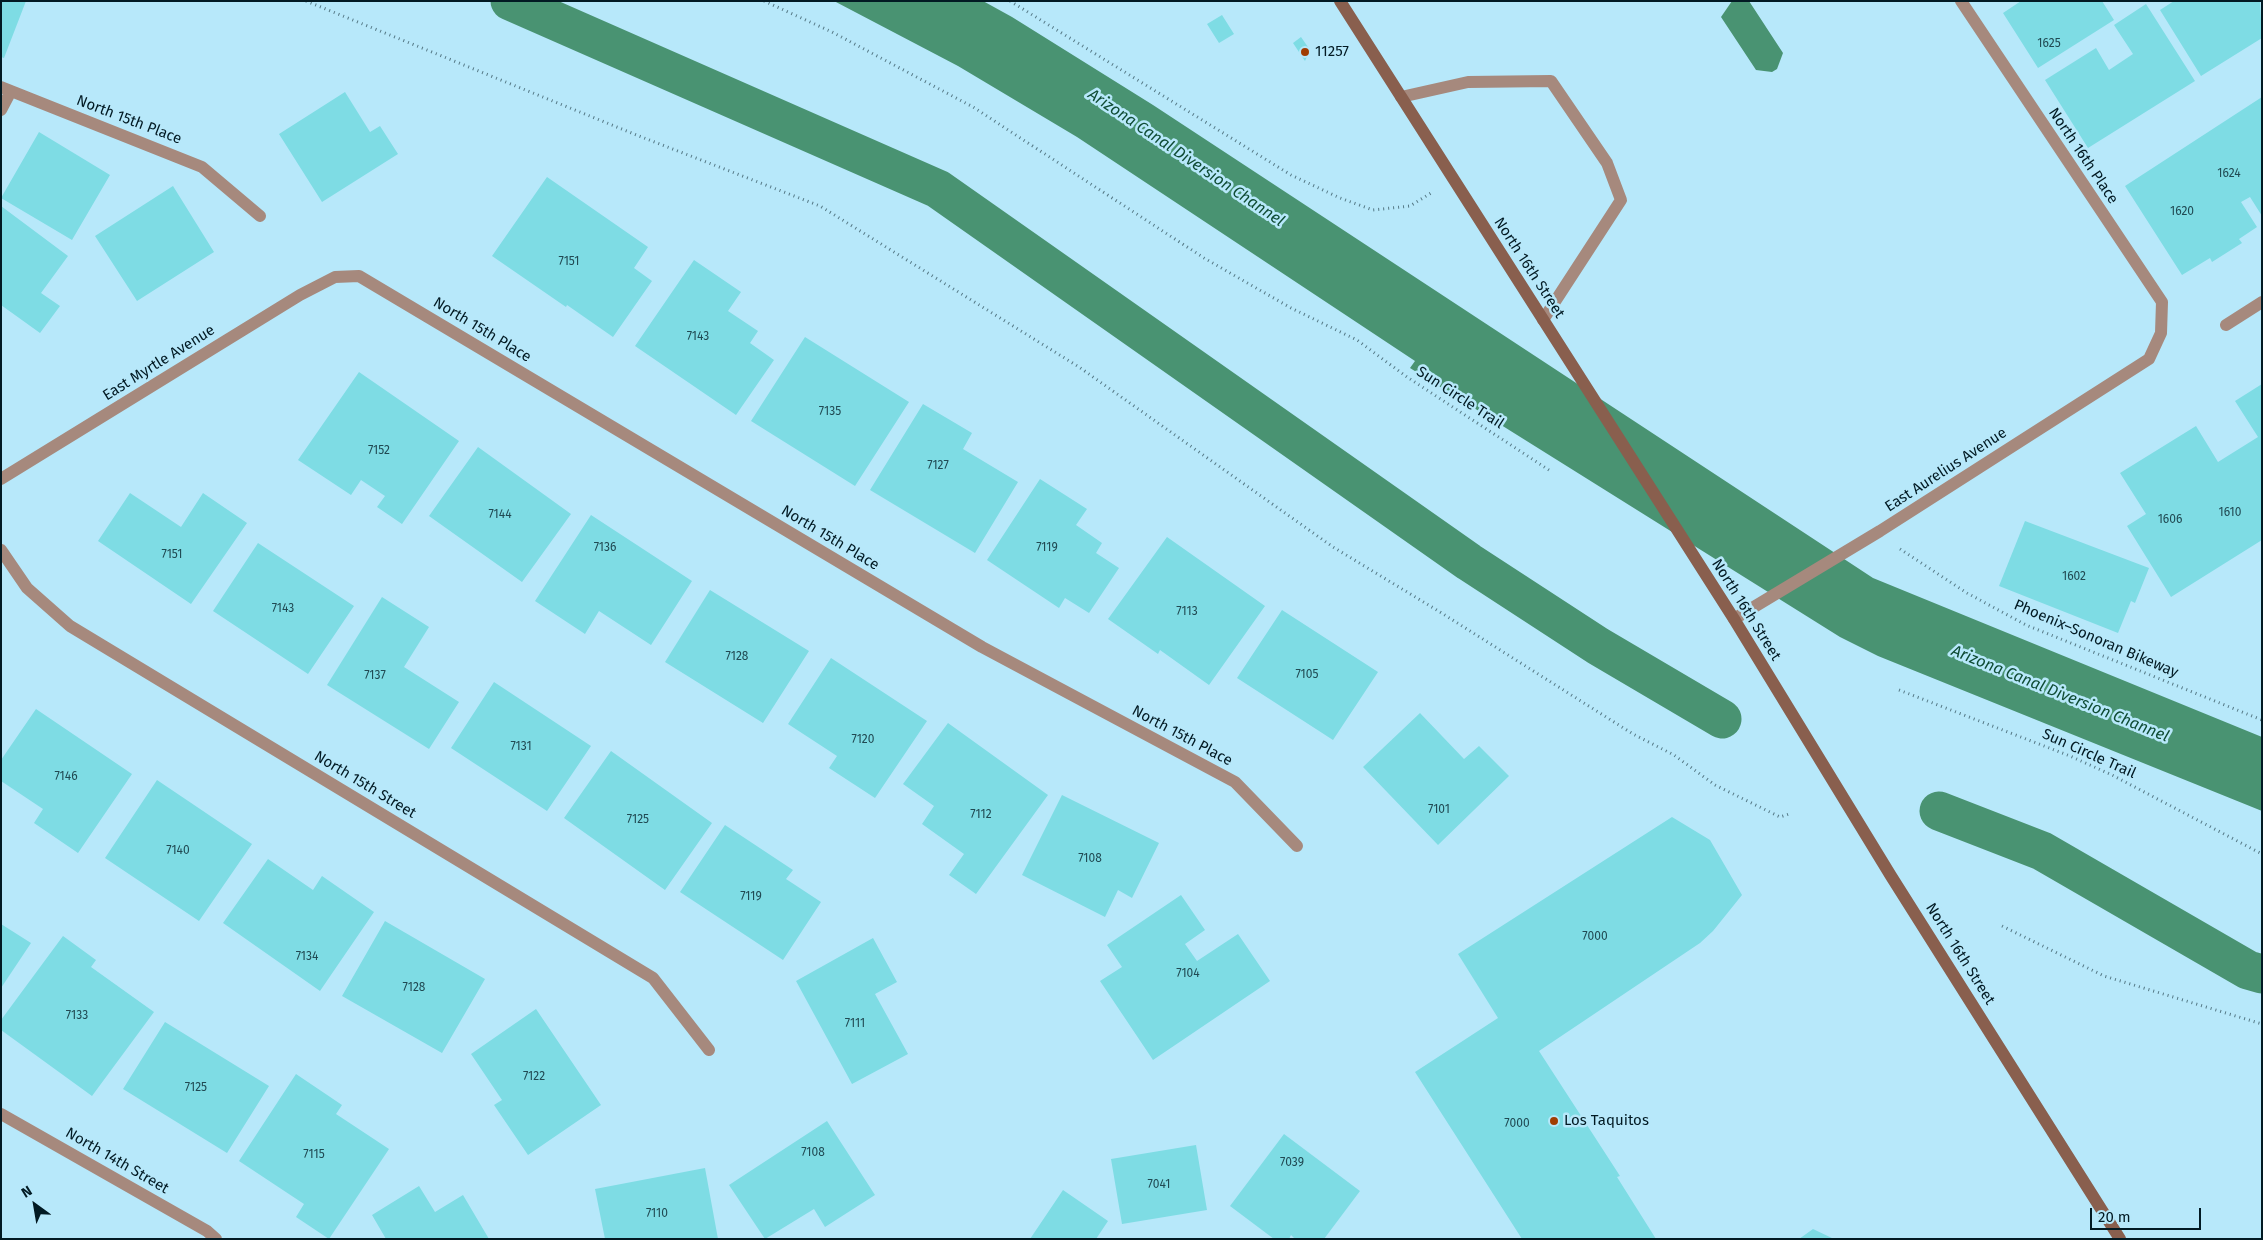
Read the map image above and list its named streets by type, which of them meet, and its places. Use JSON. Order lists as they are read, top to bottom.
{
  "streets": {
    "main road": ["North 16th Street"],
    "street": [
      "North 15th Place",
      "North 16th Place",
      "East Myrtle Avenue",
      "East Aurelius Avenue",
      "North 15th Street",
      "North 14th Street"
    ],
    "path": ["Sun Circle Trail", "Phoenix–Sonoran Bikeway"]
  },
  "crossings": [
    ["North 15th Place", "East Myrtle Avenue"],
    ["North 16th Place", "East Aurelius Avenue"],
    ["North 16th Street", "East Aurelius Avenue"],
    ["East Aurelius Avenue", "Phoenix–Sonoran Bikeway"]
  ],
  "water": ["Arizona Canal Diversion Channel"],
  "places": ["11257", "Los Taquitos"],
  "house_numbers": [
    "1625",
    "1624",
    "1620",
    "7151",
    "7143",
    "7135",
    "7152",
    "7127",
    "1610",
    "7144",
    "1606",
    "7136",
    "7119",
    "7151",
    "1602",
    "7143",
    "7113",
    "7128",
    "7105",
    "7137",
    "7120",
    "7131",
    "7146",
    "7101",
    "7112",
    "7125",
    "7140",
    "7108",
    "7119",
    "7000",
    "7134",
    "7104",
    "7128",
    "7133",
    "7111",
    "7122",
    "7125",
    "7000",
    "7108",
    "7115",
    "7039",
    "7041",
    "7110"
  ],
  "scale_bar": "20 m",
  "north": "top left"
}
